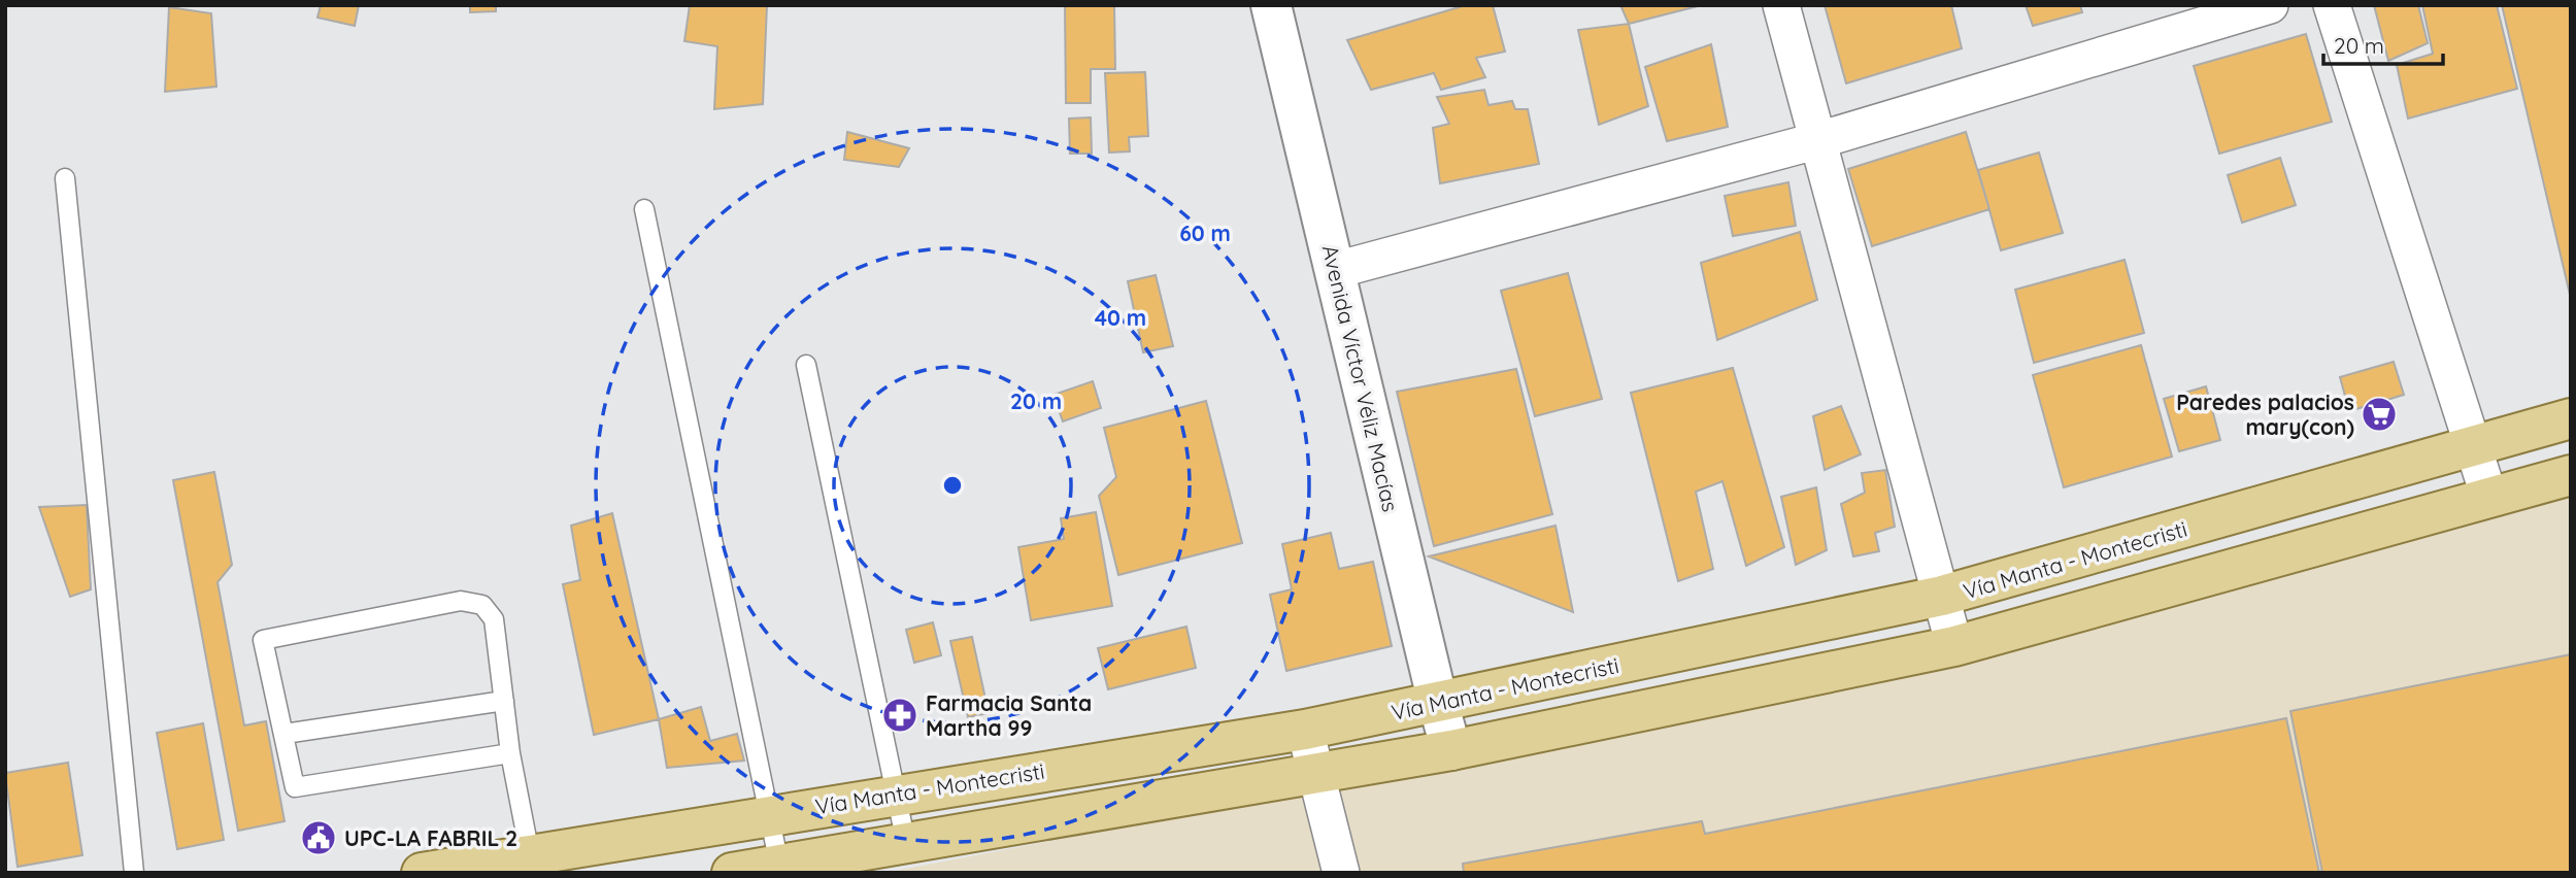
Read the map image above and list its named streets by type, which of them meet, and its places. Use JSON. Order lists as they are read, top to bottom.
{
  "streets": {
    "main road": ["Vía Manta - Montecristi"],
    "street": ["Avenida Víctor Véliz Macías"]
  },
  "crossings": [
    ["Avenida Víctor Véliz Macías", "Vía Manta - Montecristi"]
  ],
  "places": {
    "supermarket": ["Paredes palacios mary(con)"],
    "pharmacy": ["Farmacia Santa Martha 99"],
    "public building": ["UPC-LA FABRIL 2"]
  },
  "scale_bar": "20 m",
  "rings": ["60 m", "40 m", "20 m"]
}
